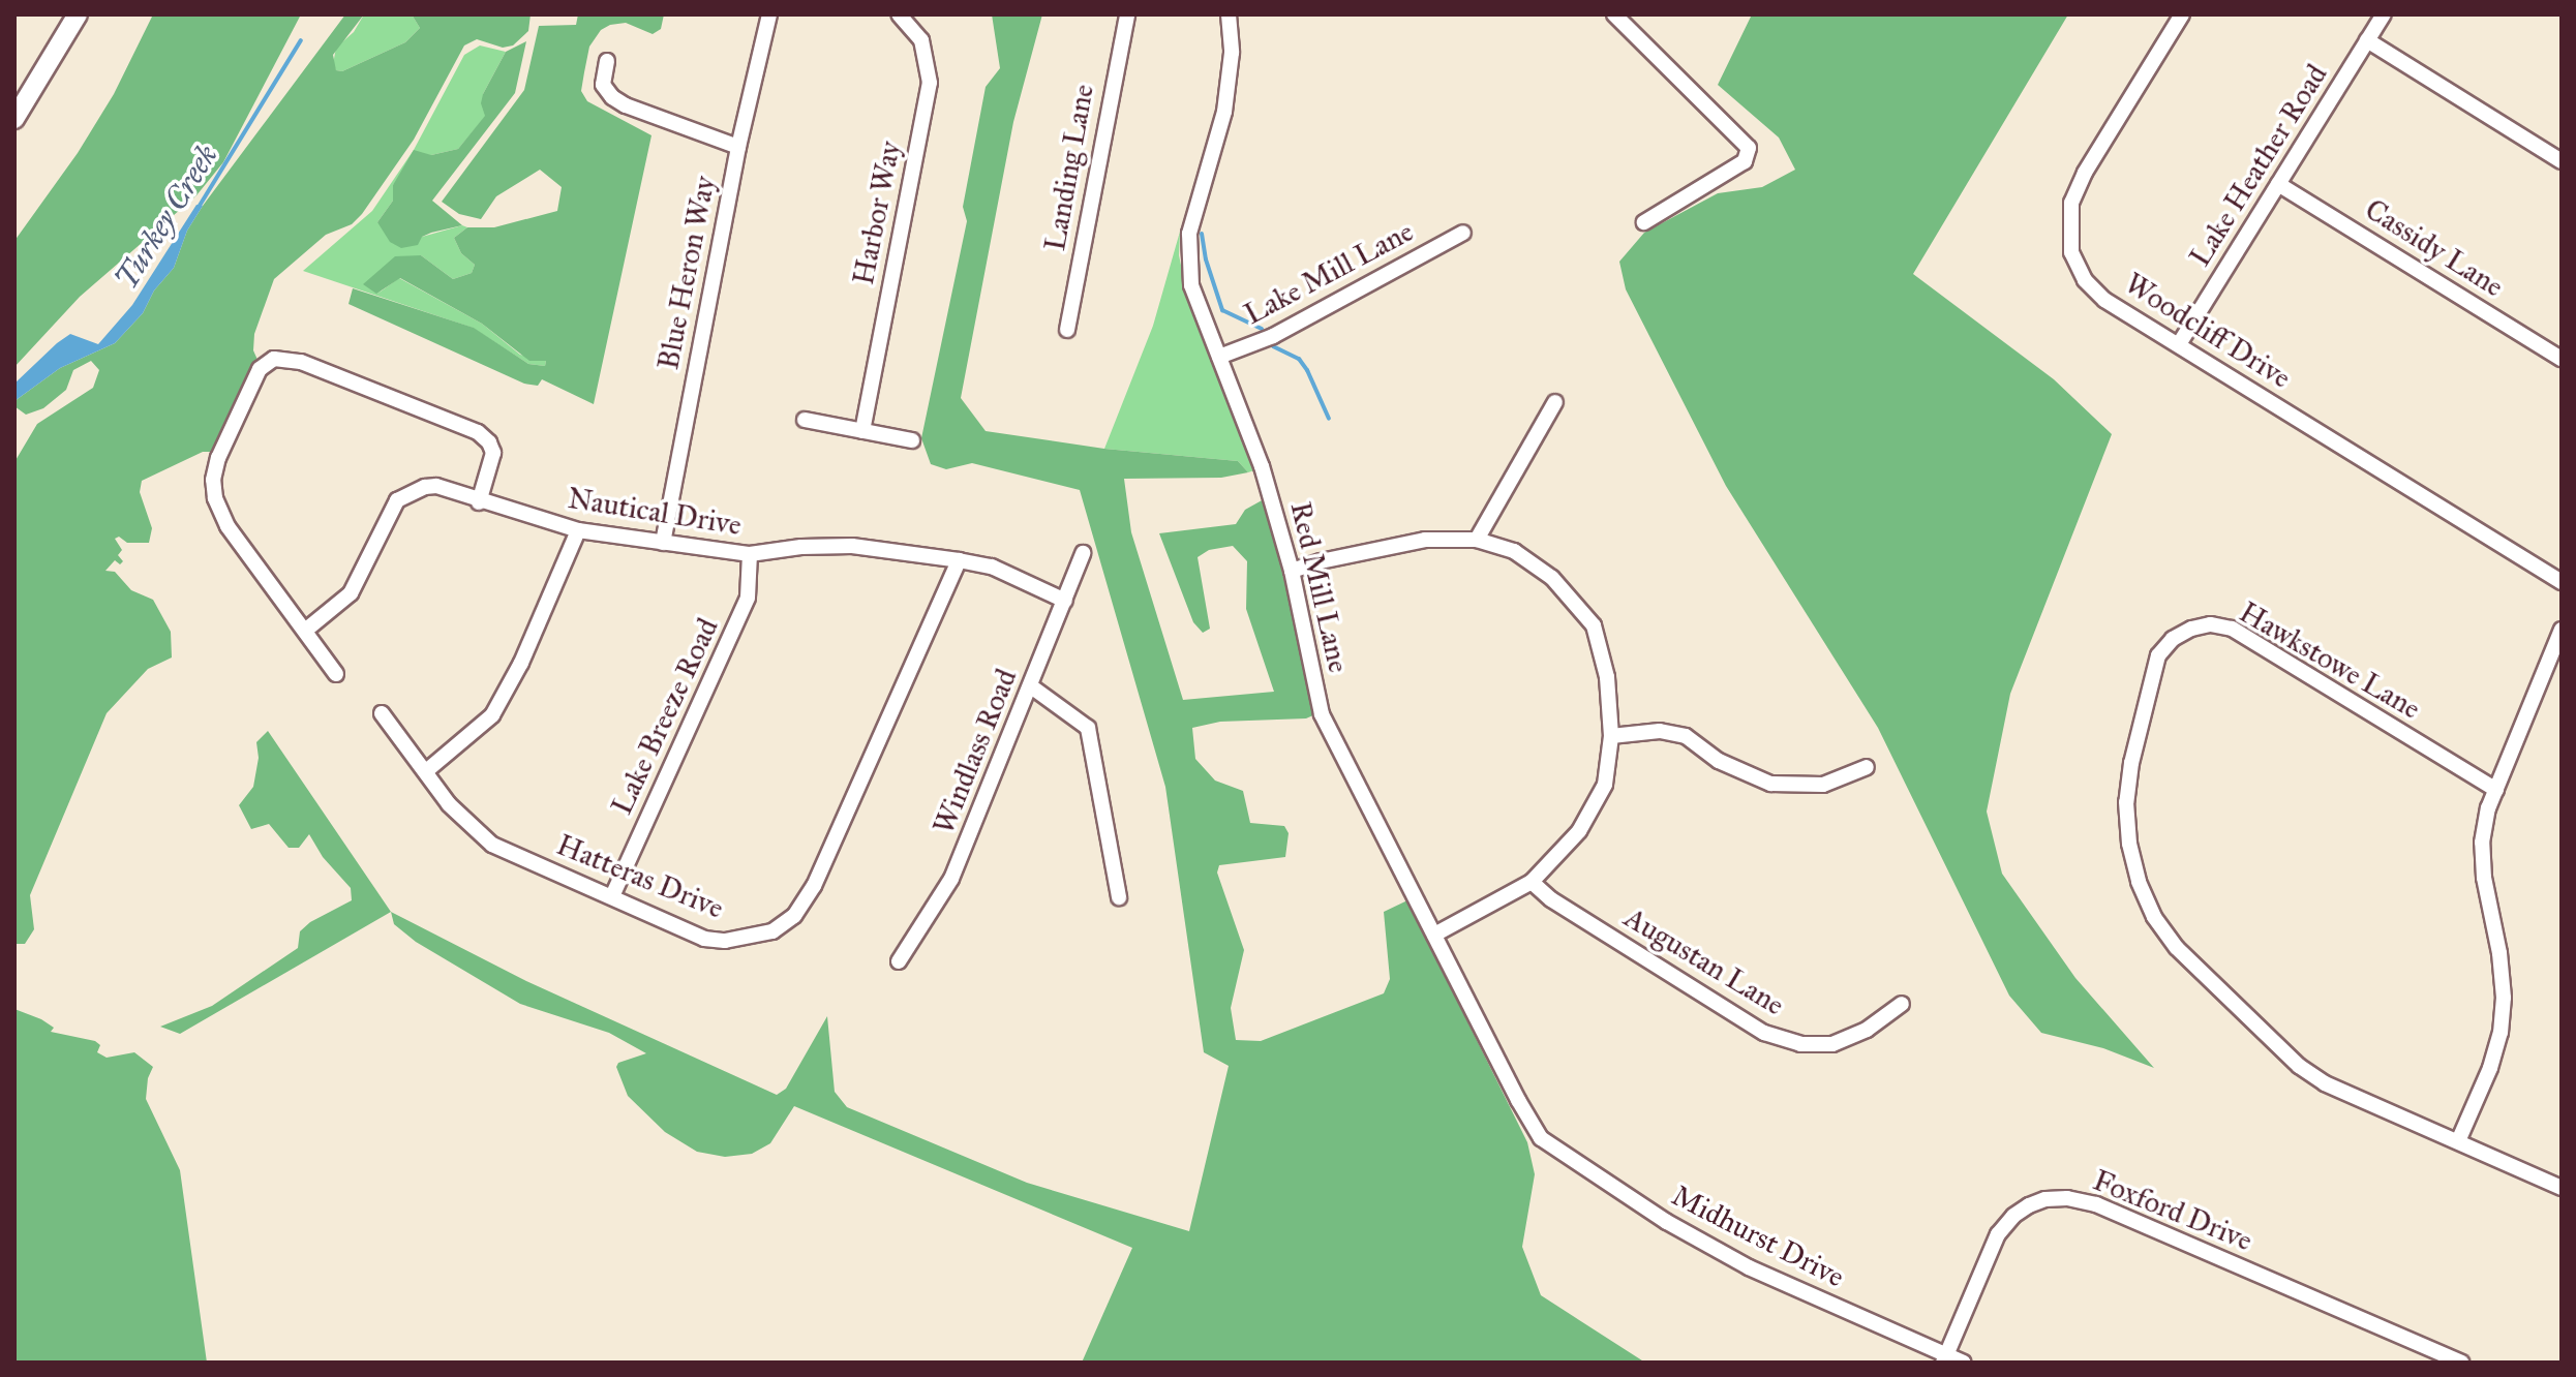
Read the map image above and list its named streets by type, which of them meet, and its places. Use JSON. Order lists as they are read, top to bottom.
{
  "streets": {
    "street": [
      "Lake Heather Road",
      "Landing Lane",
      "Harbor Way",
      "Cassidy Lane",
      "Blue Heron Way",
      "Lake Mill Lane",
      "Woodcliff Drive",
      "Nautical Drive",
      "Red Mill Lane",
      "Hawkstowe Lane",
      "Lake Breeze Road",
      "Windlass Road",
      "Hatteras Drive",
      "Augustan Lane",
      "Foxford Drive",
      "Midhurst Drive"
    ]
  },
  "crossings": [
    ["Lake Heather Road", "Cassidy Lane"],
    ["Lake Heather Road", "Woodcliff Drive"],
    ["Blue Heron Way", "Nautical Drive"],
    ["Lake Mill Lane", "Red Mill Lane"],
    ["Nautical Drive", "Lake Breeze Road"],
    ["Nautical Drive", "Windlass Road"],
    ["Nautical Drive", "Hatteras Drive"],
    ["Red Mill Lane", "Midhurst Drive"],
    ["Lake Breeze Road", "Hatteras Drive"],
    ["Foxford Drive", "Midhurst Drive"]
  ],
  "water": ["Turkey Creek"]
}
